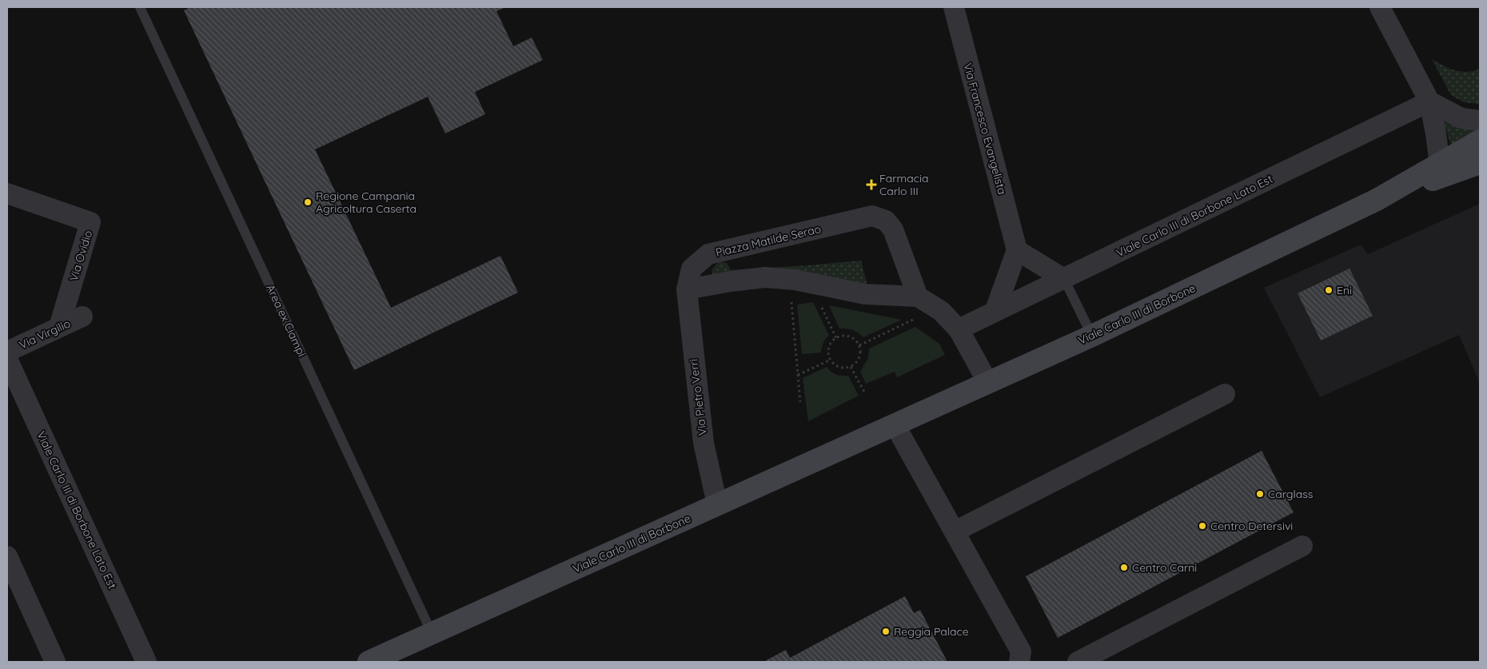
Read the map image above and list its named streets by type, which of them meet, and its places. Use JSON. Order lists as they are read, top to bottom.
{
  "streets": {
    "main road": ["Viale Carlo III di Borbone"],
    "street": [
      "Via Francesco Evangelista",
      "Viale Carlo III di Borbone Lato Est",
      "Piazza Matilde Serao",
      "Via Ovidio",
      "Via Virgilio",
      "Via Pietro Verri"
    ],
    "lane": ["Area ex Ciampi"]
  },
  "crossings": [
    ["Piazza Matilde Serao", "Via Pietro Verri"],
    ["Via Ovidio", "Via Virgilio"],
    ["Viale Carlo III di Borbone", "Area ex Ciampi"],
    ["Viale Carlo III di Borbone", "Via Pietro Verri"]
  ],
  "places": {
    "health": ["Farmacia Carlo III"],
    "other": [
      "Regione Campania Agricoltura Caserta",
      "Eni",
      "Carglass",
      "Centro Detersivi",
      "Centro Carni",
      "Reggia Palace"
    ]
  }
}
